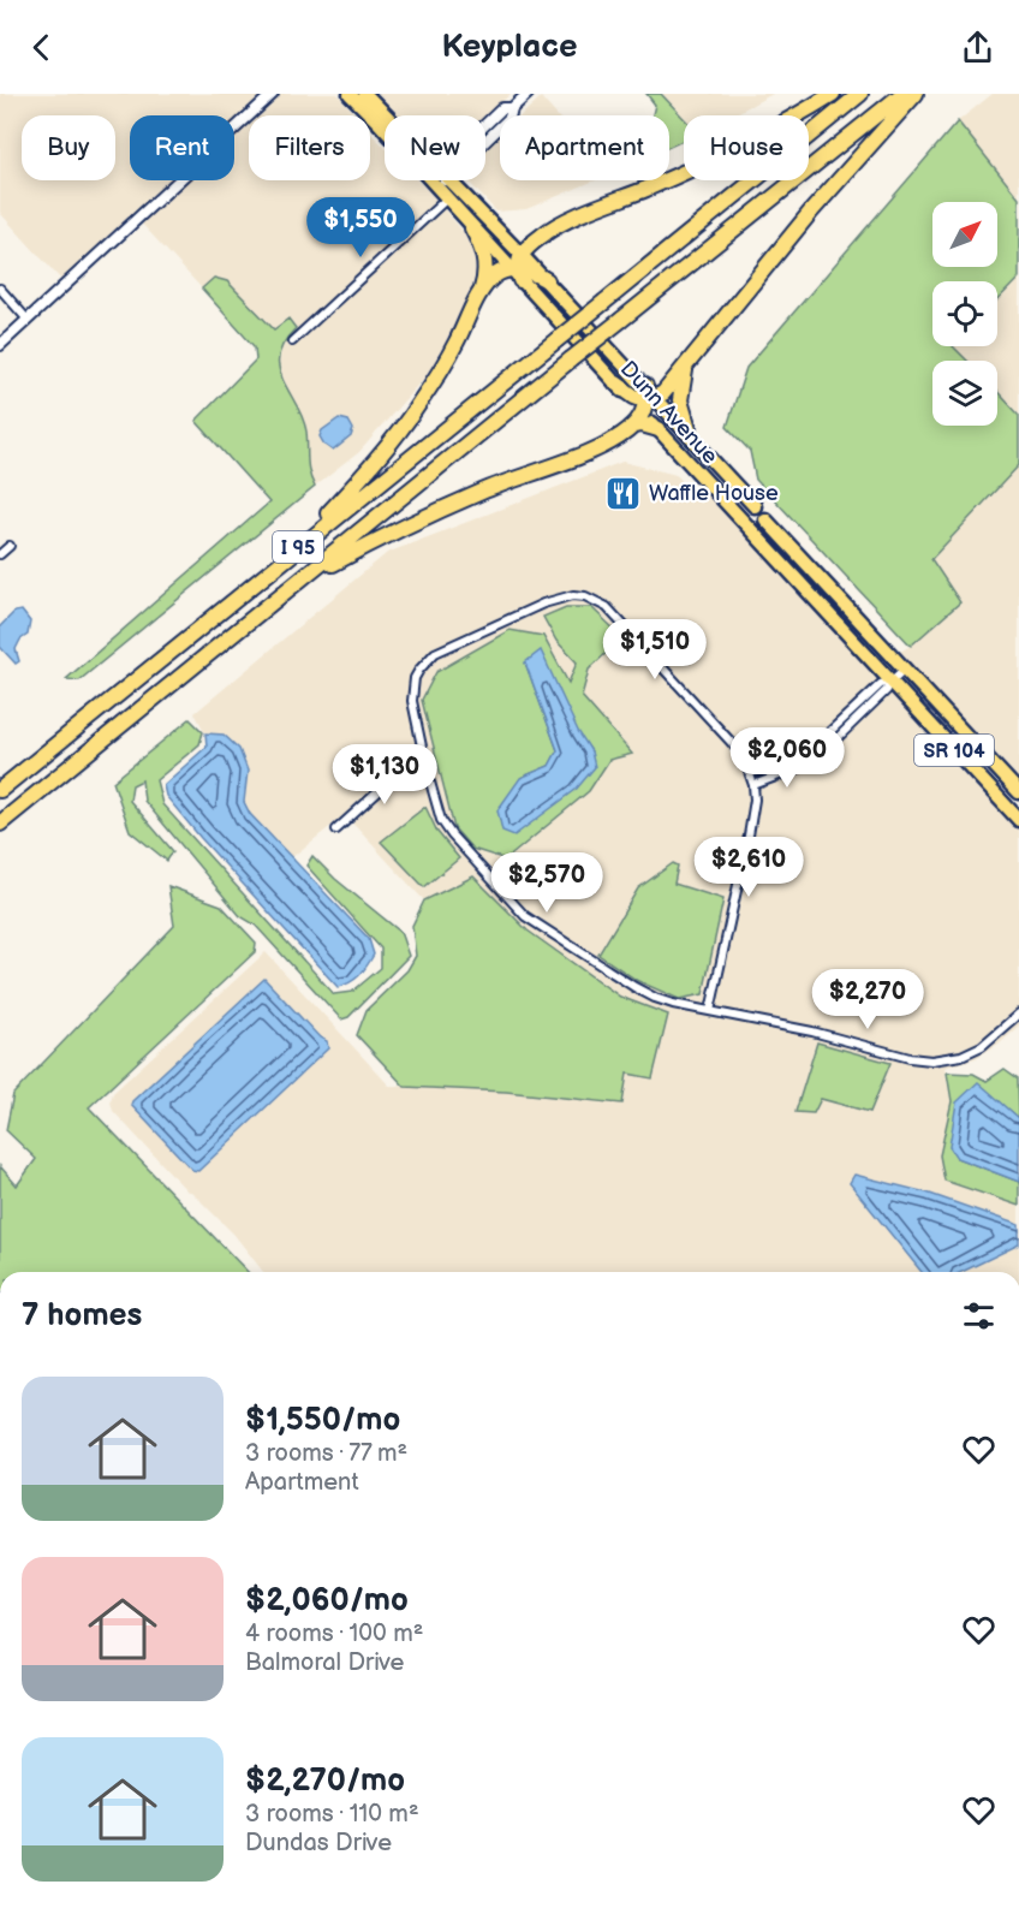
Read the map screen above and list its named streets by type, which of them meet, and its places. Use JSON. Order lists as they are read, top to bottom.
{
  "streets": {
    "highway": ["I 95"],
    "main road": ["Dunn Avenue", "SR 104"]
  },
  "places": {
    "restaurant": ["Waffle House"]
  },
  "north": "top right",
  "page": {
    "header": "Keyplace",
    "chip": [
      "Buy",
      "Rent",
      "Filters",
      "New",
      "Apartment",
      "House"
    ],
    "price": [
      "$1,550",
      "$1,510",
      "$2,060",
      "$1,130",
      "$2,610",
      "$2,570",
      "$2,270"
    ],
    "heading": "7 homes",
    "list": [
      {
        "name": "$1,550/mo",
        "note": "3 rooms · 77 m² · Apartment"
      },
      {
        "name": "$2,060/mo",
        "note": "4 rooms · 100 m² · Balmoral Drive"
      },
      {
        "name": "$2,270/mo",
        "note": "3 rooms · 110 m² · Dundas Drive"
      }
    ]
  }
}
